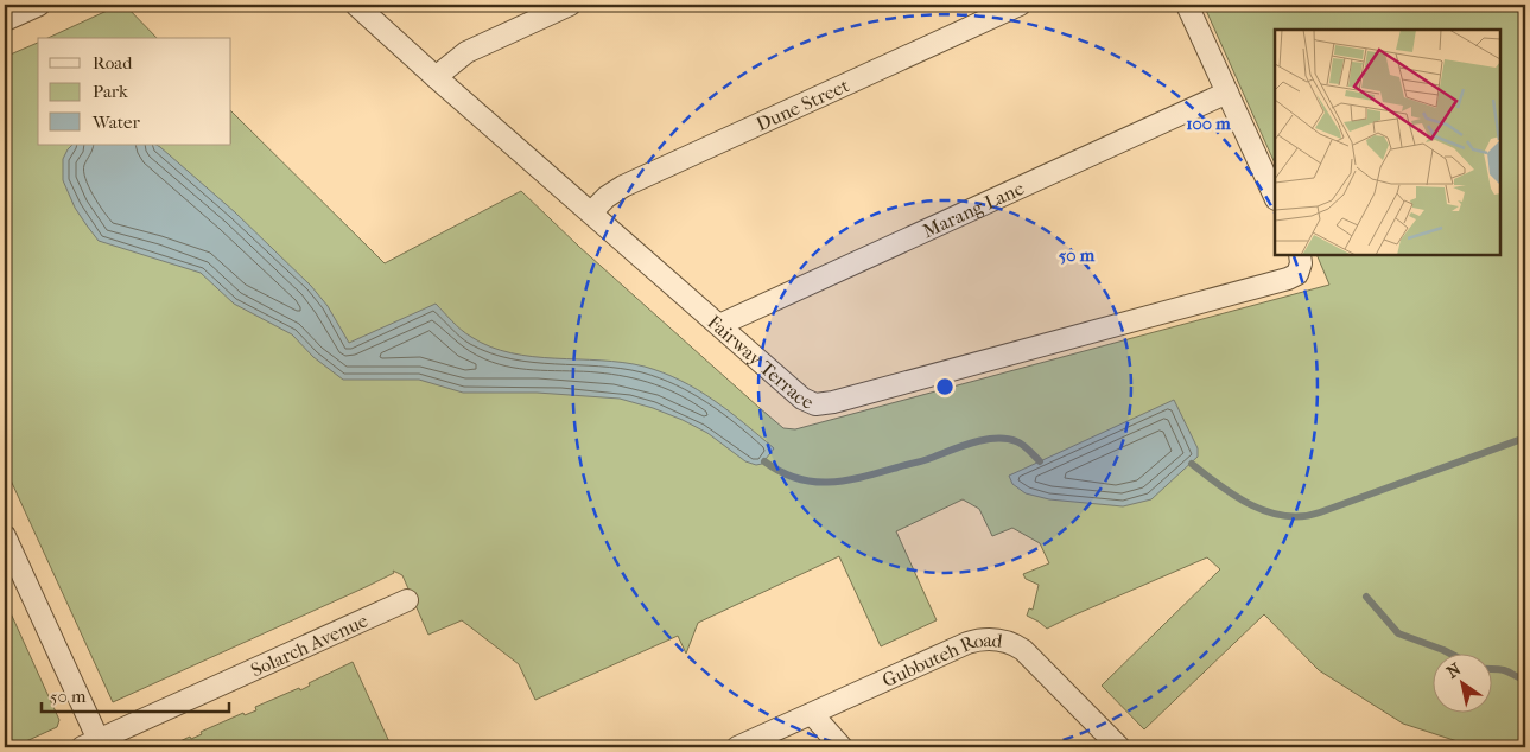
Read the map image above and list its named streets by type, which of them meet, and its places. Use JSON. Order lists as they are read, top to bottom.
{
  "streets": {
    "street": [
      "Dune Street",
      "Marang Lane",
      "Fairway Terrace",
      "Solarch Avenue",
      "Gubbuteh Road"
    ]
  },
  "crossings": [
    ["Dune Street", "Fairway Terrace"],
    ["Marang Lane", "Fairway Terrace"]
  ],
  "legend": ["Road", "Park", "Water"],
  "scale_bar": "50 m",
  "north": "top left",
  "rings": ["100 m", "50 m"]
}
